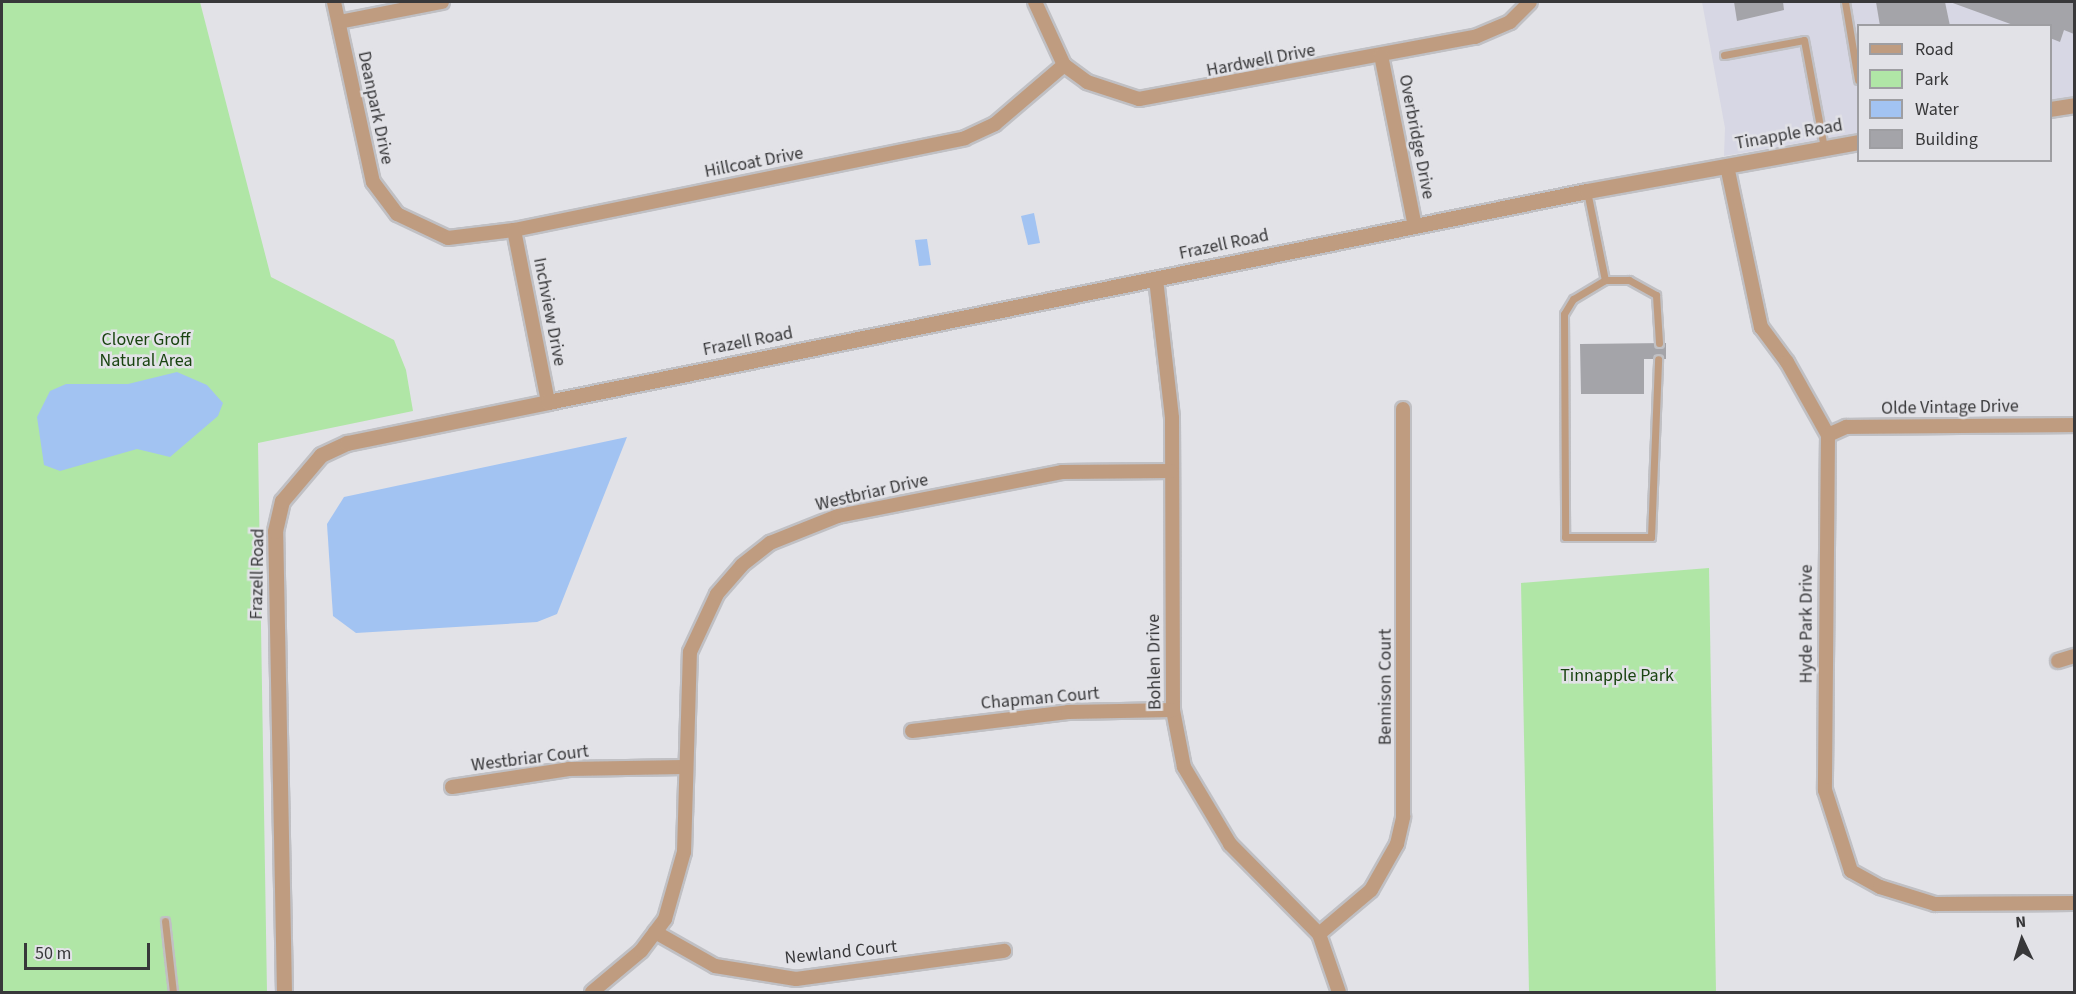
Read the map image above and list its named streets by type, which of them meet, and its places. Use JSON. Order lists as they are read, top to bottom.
{
  "streets": {
    "street": [
      "Hardwell Drive",
      "Deanpark Drive",
      "Tinapple Road",
      "Overbridge Drive",
      "Hillcoat Drive",
      "Frazell Road",
      "Inchview Drive",
      "Olde Vintage Drive",
      "Westbriar Drive",
      "Hyde Park Drive",
      "Bohlen Drive",
      "Bennison Court",
      "Chapman Court",
      "Westbriar Court",
      "Newland Court"
    ]
  },
  "crossings": [
    ["Hardwell Drive", "Overbridge Drive"],
    ["Hardwell Drive", "Hillcoat Drive"],
    ["Deanpark Drive", "Hillcoat Drive"],
    ["Tinapple Road", "Frazell Road"],
    ["Tinapple Road", "Hyde Park Drive"],
    ["Overbridge Drive", "Frazell Road"],
    ["Hillcoat Drive", "Inchview Drive"],
    ["Frazell Road", "Inchview Drive"],
    ["Frazell Road", "Hyde Park Drive"],
    ["Frazell Road", "Bohlen Drive"],
    ["Olde Vintage Drive", "Hyde Park Drive"],
    ["Westbriar Drive", "Bohlen Drive"],
    ["Westbriar Drive", "Westbriar Court"],
    ["Westbriar Drive", "Newland Court"],
    ["Bohlen Drive", "Bennison Court"],
    ["Bohlen Drive", "Chapman Court"]
  ],
  "parks": ["Clover Groff Natural Area", "Tinnapple Park"],
  "legend": [
    "Road",
    "Park",
    "Water",
    "Building"
  ],
  "scale_bar": "50 m",
  "north": "top"
}
